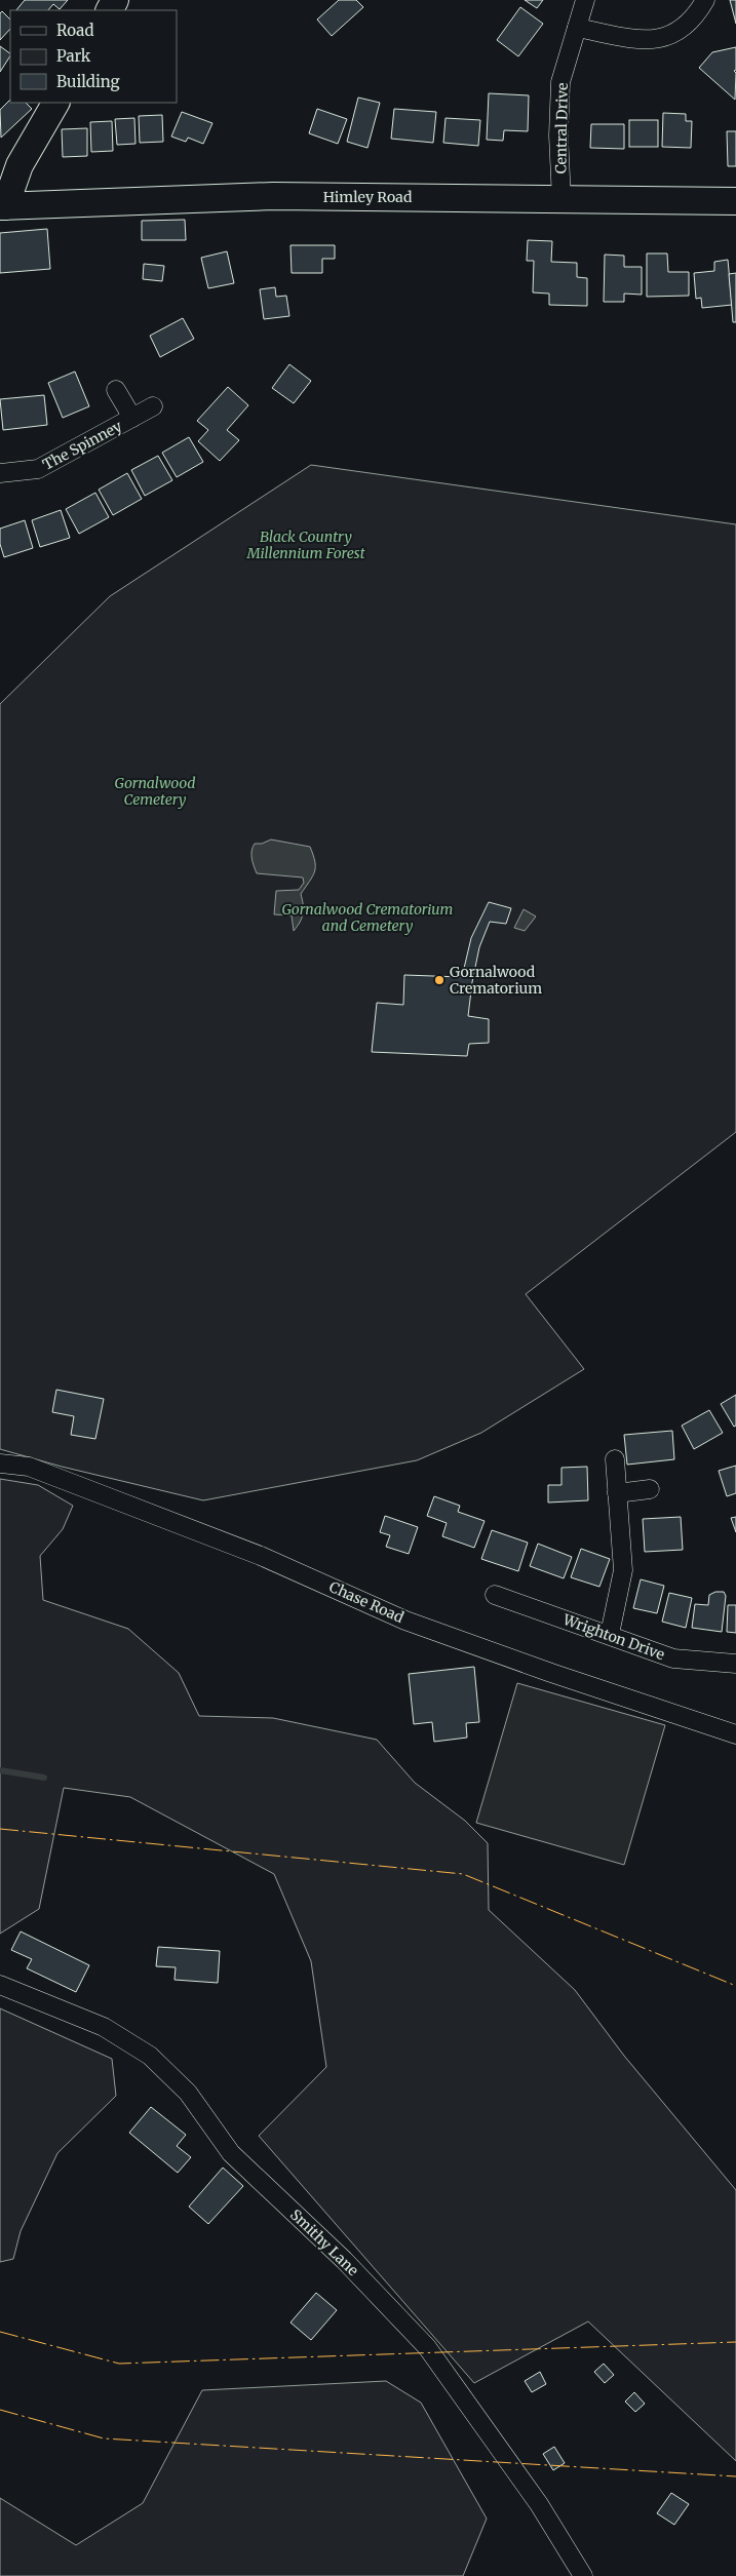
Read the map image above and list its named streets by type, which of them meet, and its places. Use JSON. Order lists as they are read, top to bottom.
{
  "streets": {
    "main road": ["Himley Road"],
    "street": [
      "Central Drive",
      "The Spinney",
      "Chase Road",
      "Wrighton Drive",
      "Smithy Lane"
    ]
  },
  "crossings": [
    ["Central Drive", "Himley Road"]
  ],
  "parks": ["Black Country Millennium Forest", "Gornalwood Cemetery", "Gornalwood Crematorium and Cemetery"],
  "places": ["Gornalwood Crematorium"],
  "legend": ["Road", "Park", "Building"]
}
